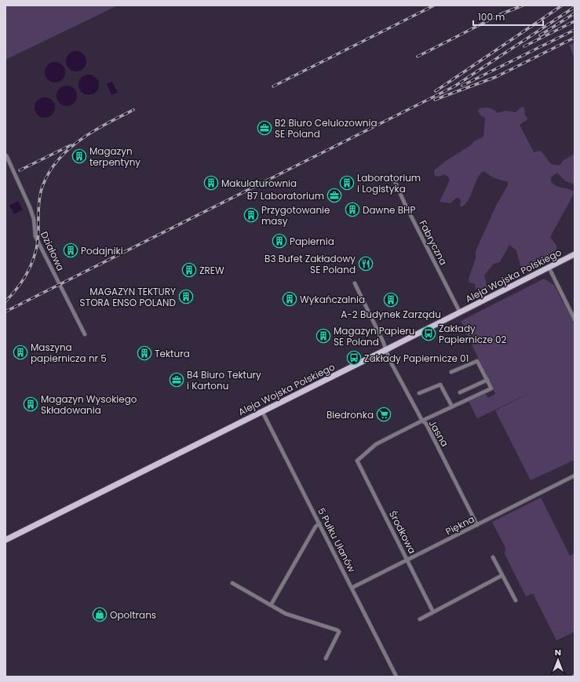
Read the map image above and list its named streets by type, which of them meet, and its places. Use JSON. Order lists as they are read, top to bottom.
{
  "streets": {
    "main road": ["Aleja Wojska Polskiego"],
    "street": [
      "Fabryczna",
      "Działowa",
      "Jasna",
      "Piękna",
      "Środkowa",
      "5 Pułku Ułanów"
    ]
  },
  "crossings": [
    ["Fabryczna", "Aleja Wojska Polskiego"],
    ["Aleja Wojska Polskiego", "Jasna"],
    ["Aleja Wojska Polskiego", "5 Pułku Ułanów"],
    ["Jasna", "Piękna"],
    ["Jasna", "Środkowa"],
    ["Piękna", "Środkowa"],
    ["Piękna", "5 Pułku Ułanów"]
  ],
  "places": {
    "office": ["B2 Biuro Celulozownia SE Poland", "B7 Laboratorium", "B4 Biuro Tektury i Kartonu"],
    "building": [
      "Magazyn terpentyny",
      "Makulaturownia",
      "Laboratorium i Logistyka",
      "Dawne BHP",
      "Przygotowanie masy",
      "Papiernia",
      "Podajniki",
      "ZREW",
      "MAGAZYN TEKTURY STORA ENSO POLAND",
      "Wykańczalnia",
      "A-2 Budynek Zarządu",
      "Magazyn Papieru SE Poland",
      "Maszyna papiernicza nr 5",
      "Tektura",
      "Magazyn Wysokiego Składowania"
    ],
    "restaurant": ["B3 Bufet Zakładowy SE Poland"],
    "bus stop": ["Zakłady Papiernicze 02", "Zakłady Papiernicze 01"],
    "supermarket": ["Biedronka"],
    "shop": ["Opoltrans"]
  },
  "scale_bar": "100 m",
  "north": "top"
}
